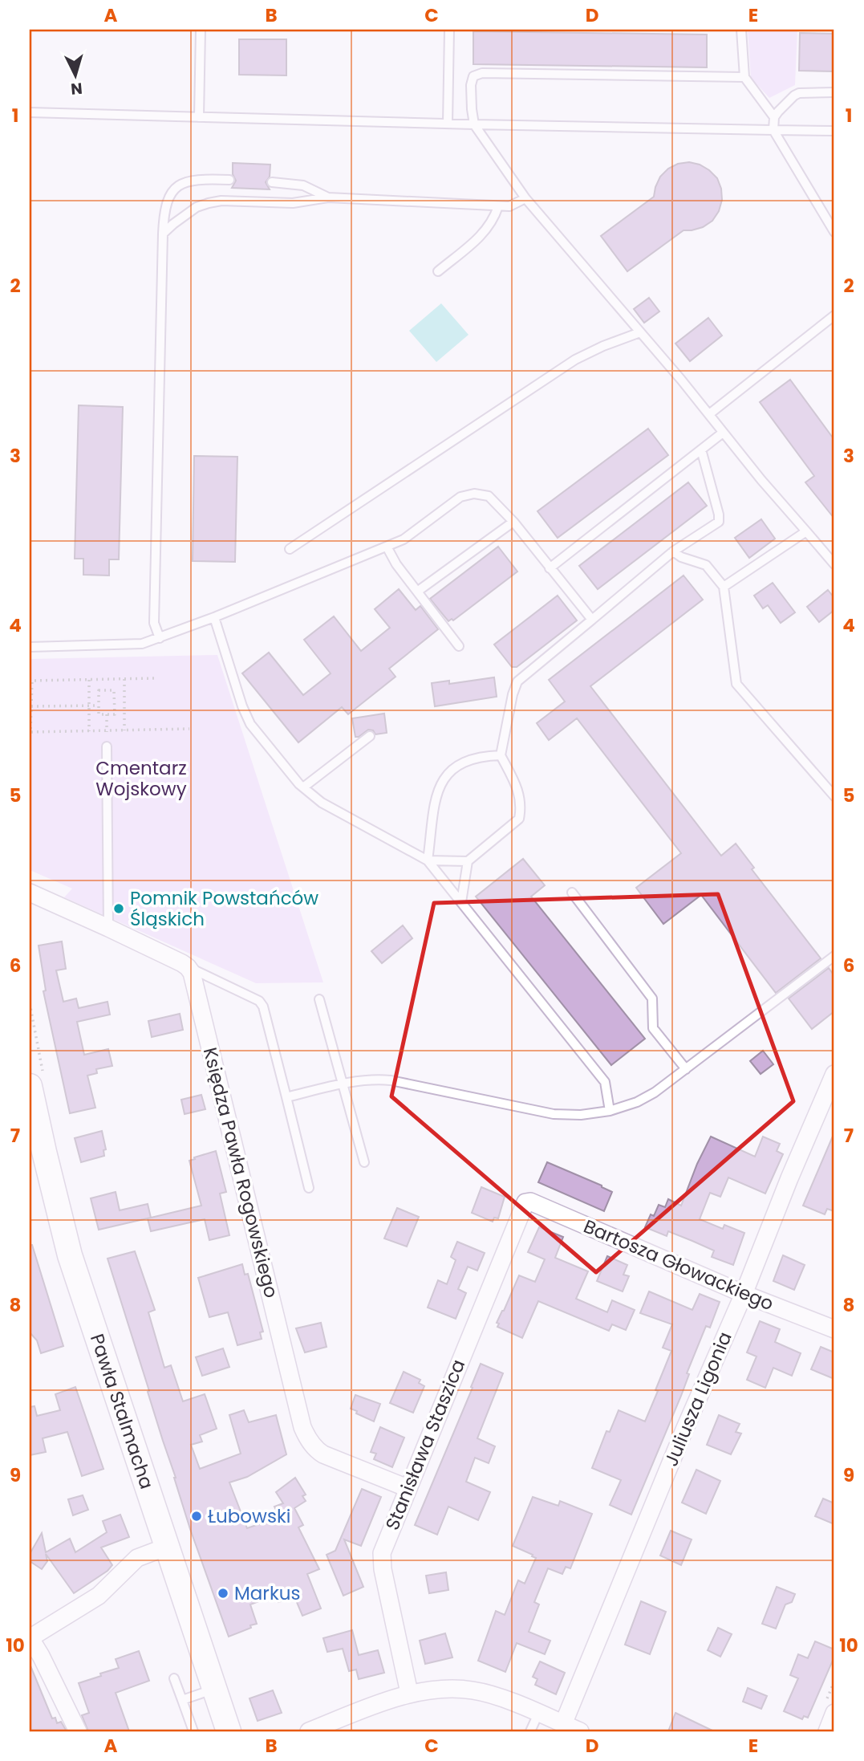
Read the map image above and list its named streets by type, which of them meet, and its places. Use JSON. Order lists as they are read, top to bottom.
{
  "streets": {
    "street": [
      "Księdza Pawła Rogowskiego",
      "Bartosza Głowackiego",
      "Juliusza Ligonia",
      "Pawła Stalmacha",
      "Stanisława Staszica"
    ]
  },
  "crossings": [
    ["Księdza Pawła Rogowskiego", "Stanisława Staszica"],
    ["Bartosza Głowackiego", "Juliusza Ligonia"],
    ["Bartosza Głowackiego", "Stanisława Staszica"]
  ],
  "parks": ["Cmentarz Wojskowy"],
  "places": ["Pomnik Powstańców Śląskich", "Łubowski", "Markus"],
  "north": "bottom",
  "grid": {
    "columns": [
      "A",
      "B",
      "C",
      "D",
      "E"
    ],
    "rows": [
      "1",
      "2",
      "3",
      "4",
      "5",
      "6",
      "7",
      "8",
      "9",
      "10"
    ]
  }
}
